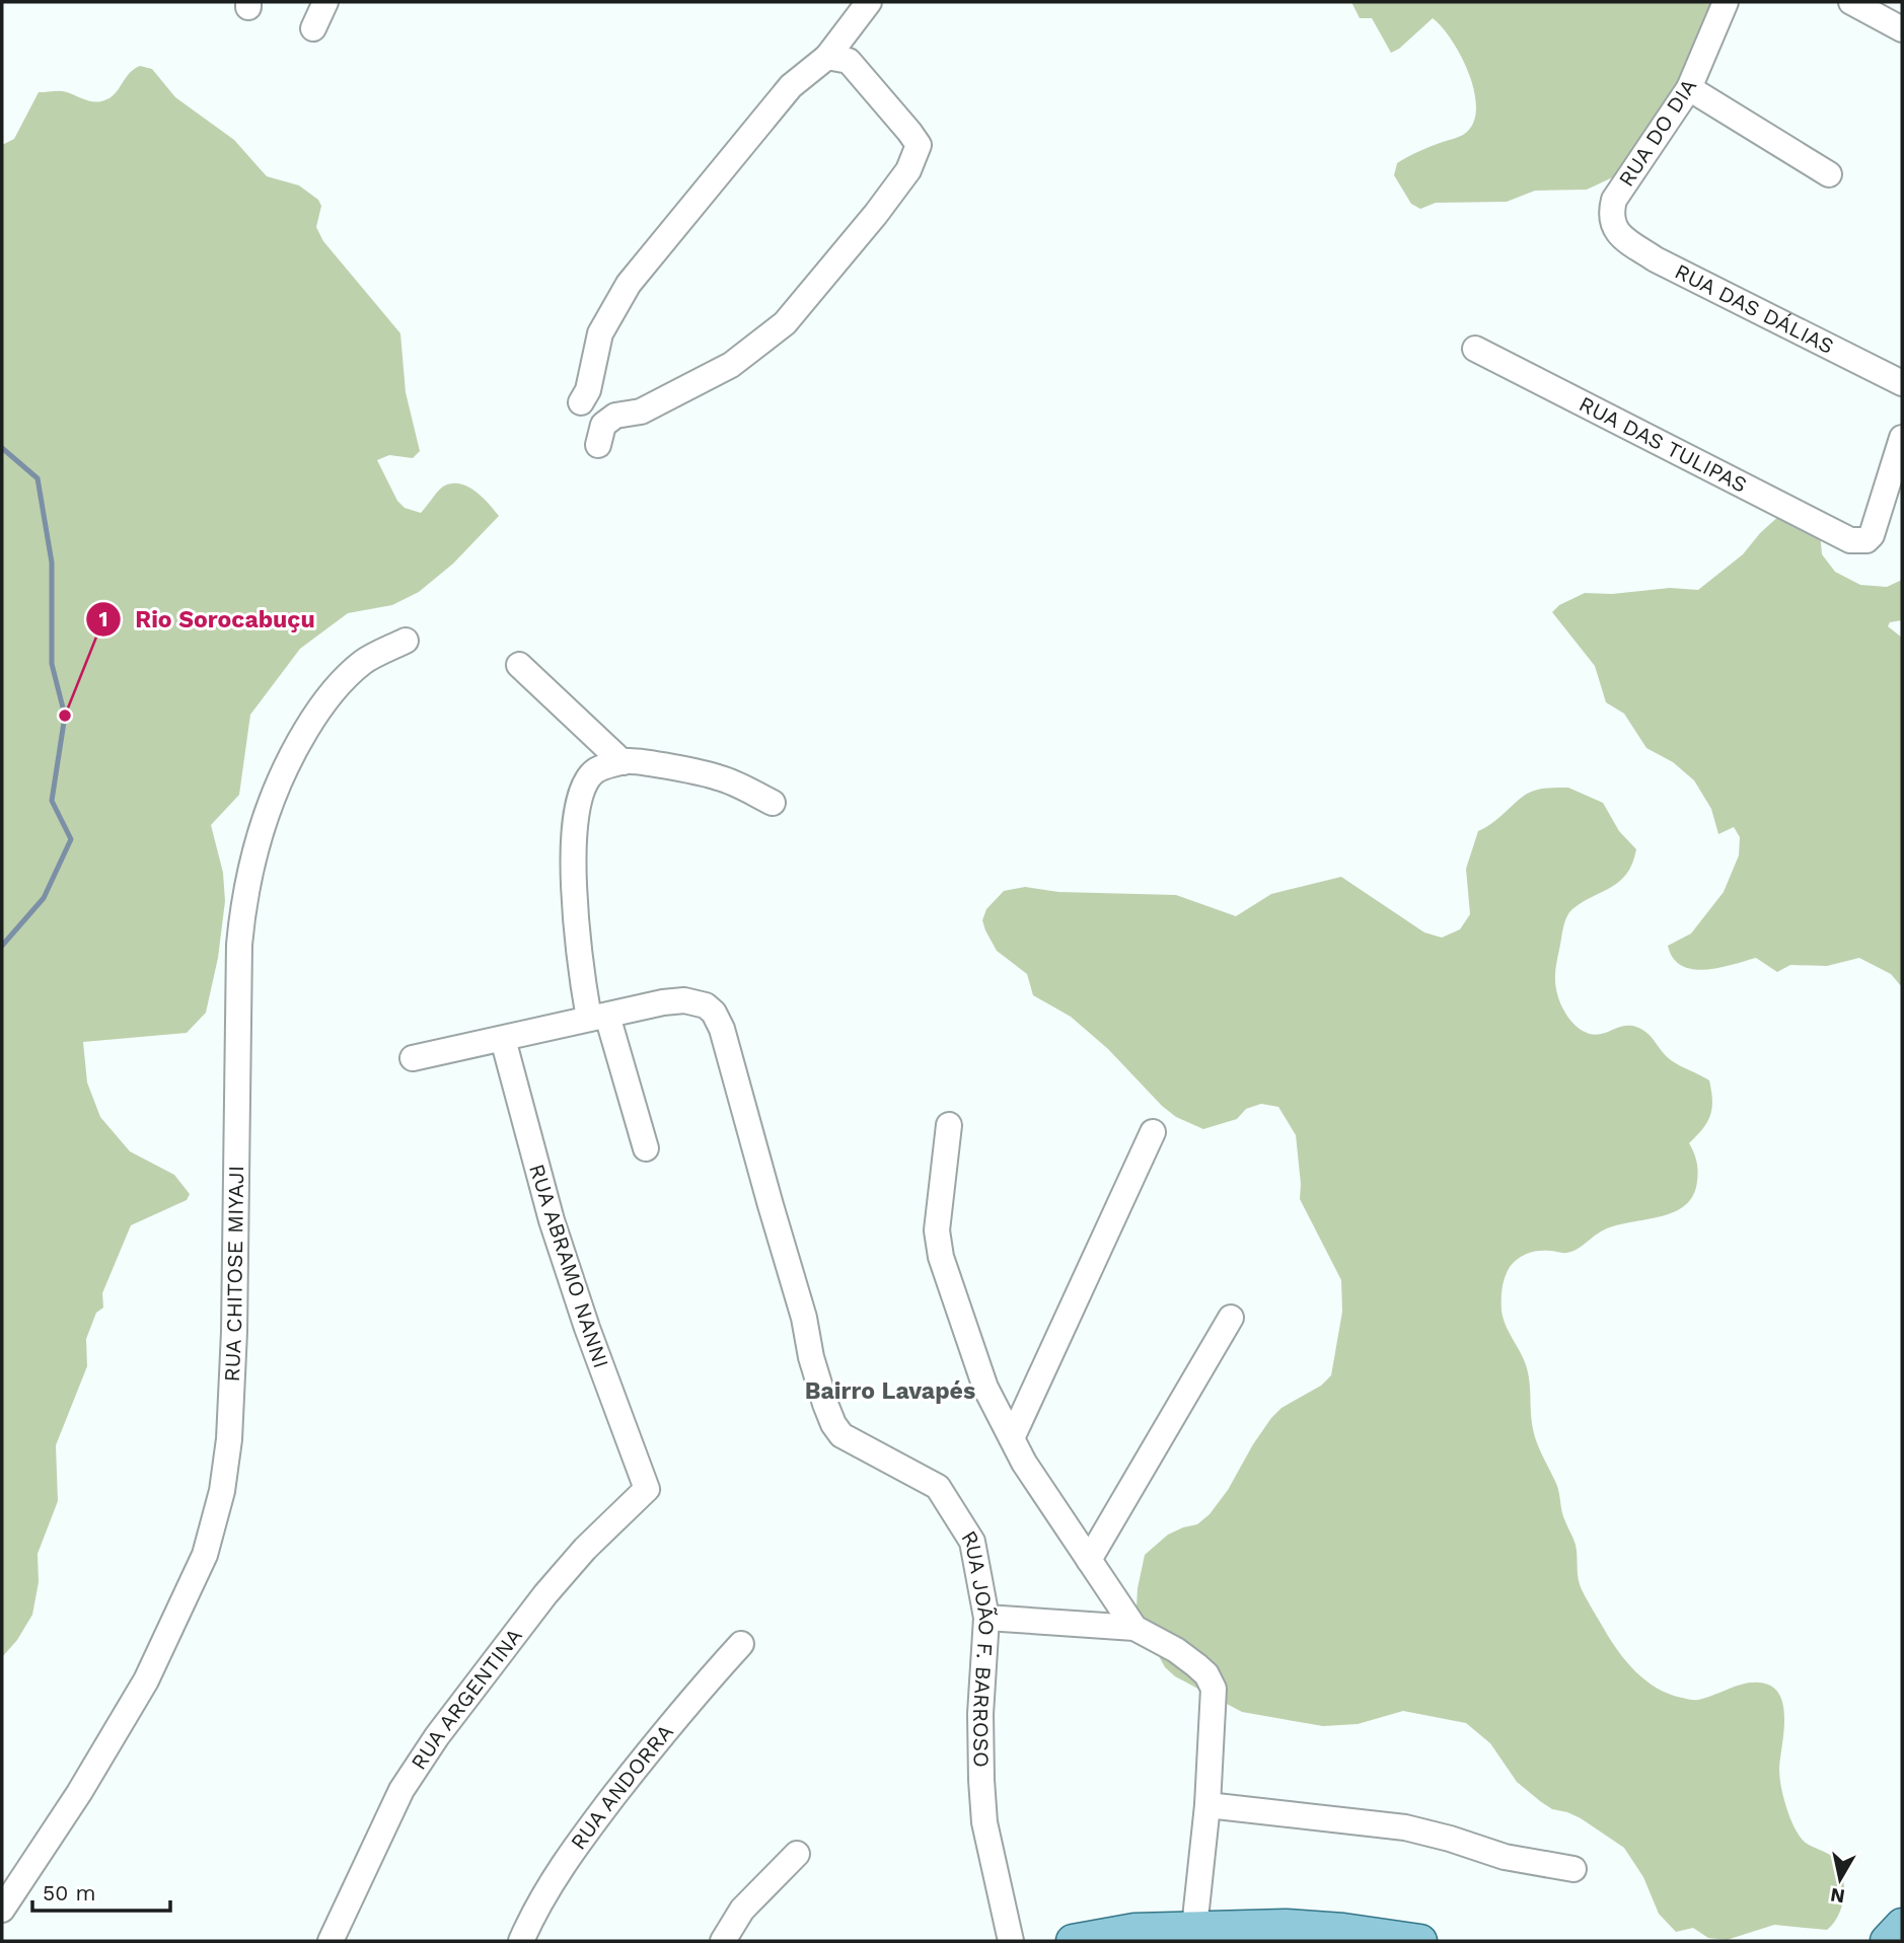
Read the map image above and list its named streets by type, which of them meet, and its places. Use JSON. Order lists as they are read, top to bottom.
{
  "streets": {
    "street": [
      "RUA DO DIA",
      "RUA DAS DÁLIAS",
      "RUA DAS TULIPAS",
      "RUA ABRAMO NANNI",
      "RUA CHITOSE MIYAJI",
      "RUA JOÃO F. BARROSO",
      "RUA ARGENTINA",
      "RUA ANDORRA"
    ]
  },
  "crossings": [
    ["RUA DO DIA", "RUA DAS DÁLIAS"],
    ["RUA ABRAMO NANNI", "RUA ARGENTINA"]
  ],
  "districts": ["Bairro Lavapés"],
  "places": ["Rio Sorocabuçu"],
  "scale_bar": "50 m",
  "north": "bottom"
}
